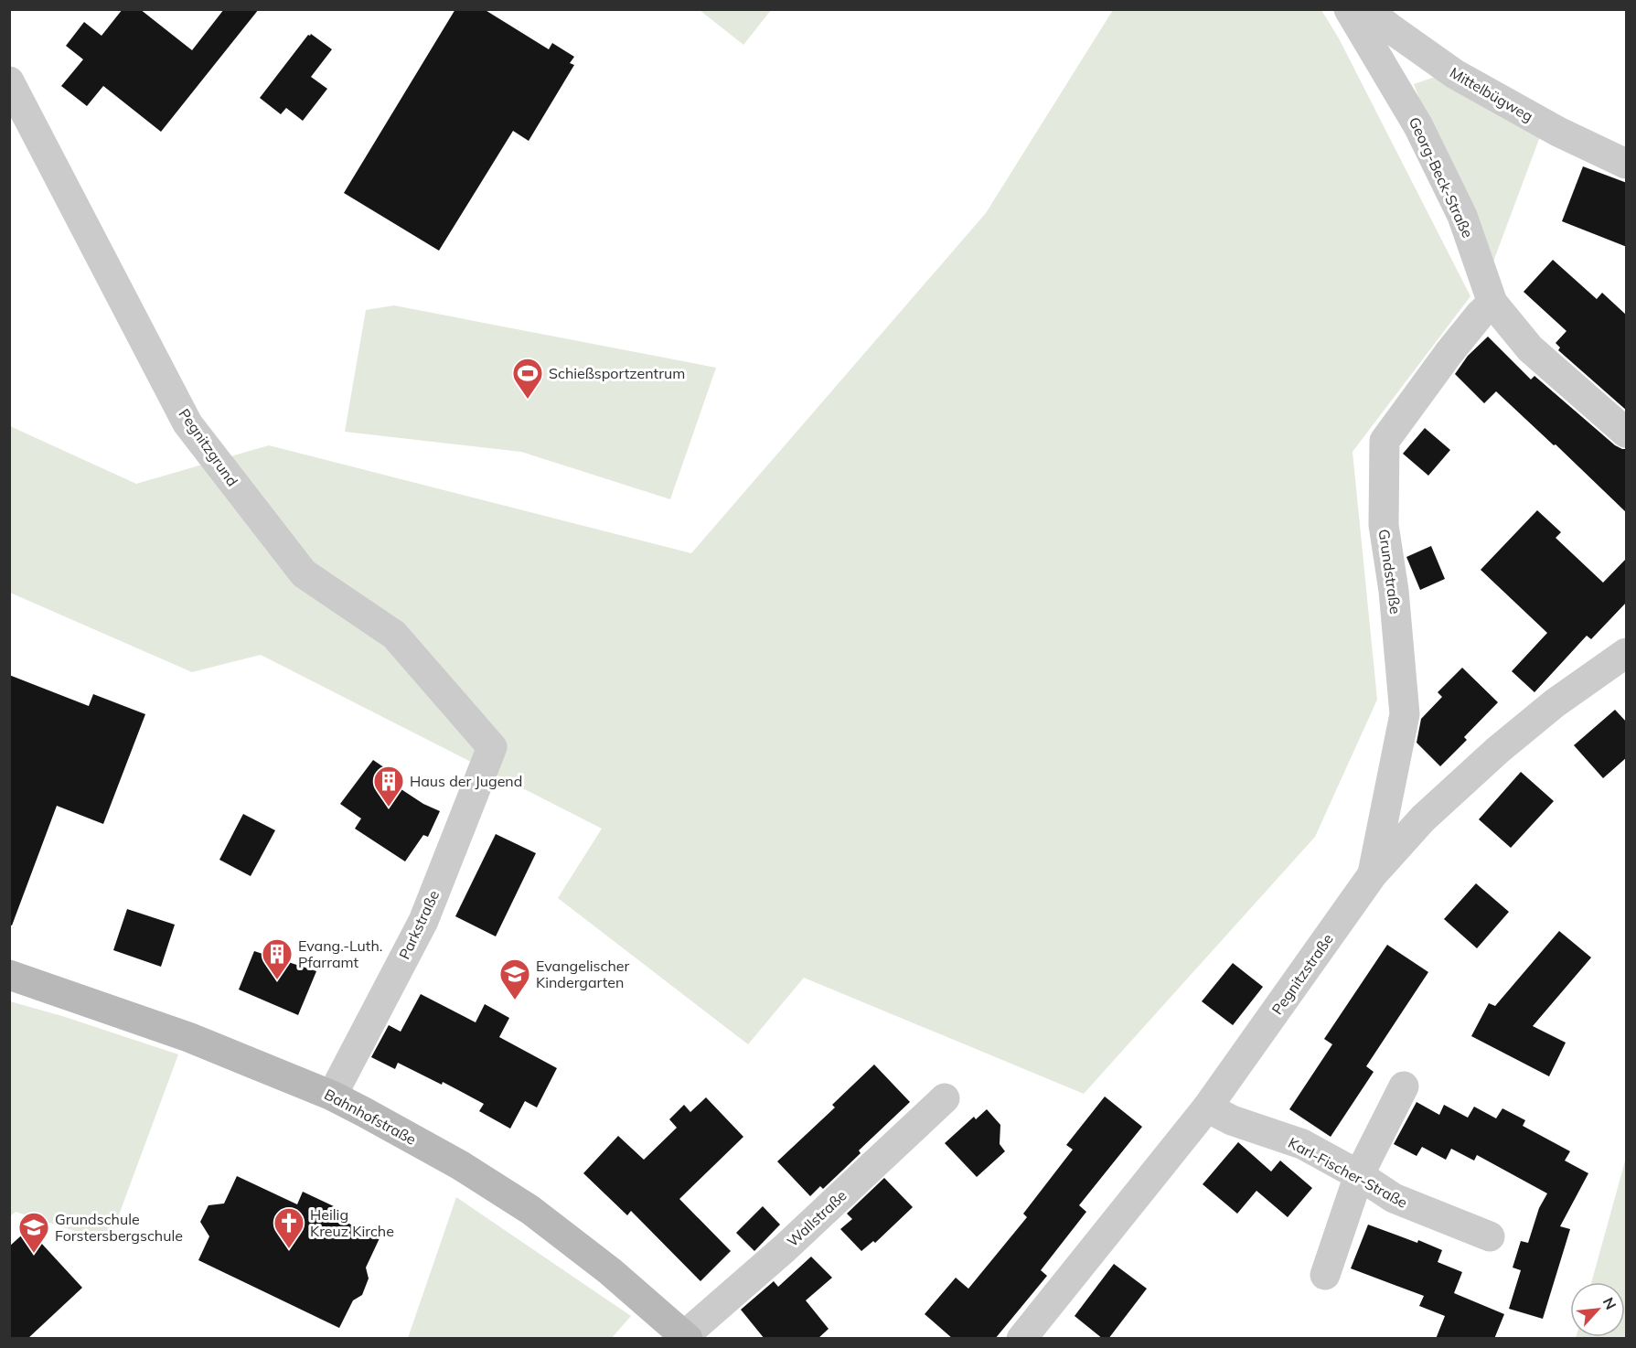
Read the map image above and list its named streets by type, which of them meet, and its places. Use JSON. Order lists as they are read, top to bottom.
{
  "streets": {
    "main road": ["Bahnhofstraße"],
    "street": [
      "Mittelbügweg",
      "Georg-Beck-Straße",
      "Pegnitzgrund",
      "Grundstraße",
      "Parkstraße",
      "Pegnitzstraße",
      "Karl-Fischer-Straße",
      "Wallstraße"
    ]
  },
  "crossings": [
    ["Georg-Beck-Straße", "Grundstraße"],
    ["Pegnitzgrund", "Parkstraße"],
    ["Grundstraße", "Pegnitzstraße"],
    ["Parkstraße", "Bahnhofstraße"],
    ["Pegnitzstraße", "Karl-Fischer-Straße"],
    ["Bahnhofstraße", "Wallstraße"]
  ],
  "places": {
    "sports": ["Schießsportzentrum"],
    "building": ["Haus der Jugend", "Evang.-Luth. Pfarramt"],
    "school or university": ["Evangelischer Kindergarten", "Grundschule Forstersbergschule"],
    "church": ["Heilig Kreuz Kirche"]
  },
  "north": "top right"
}
